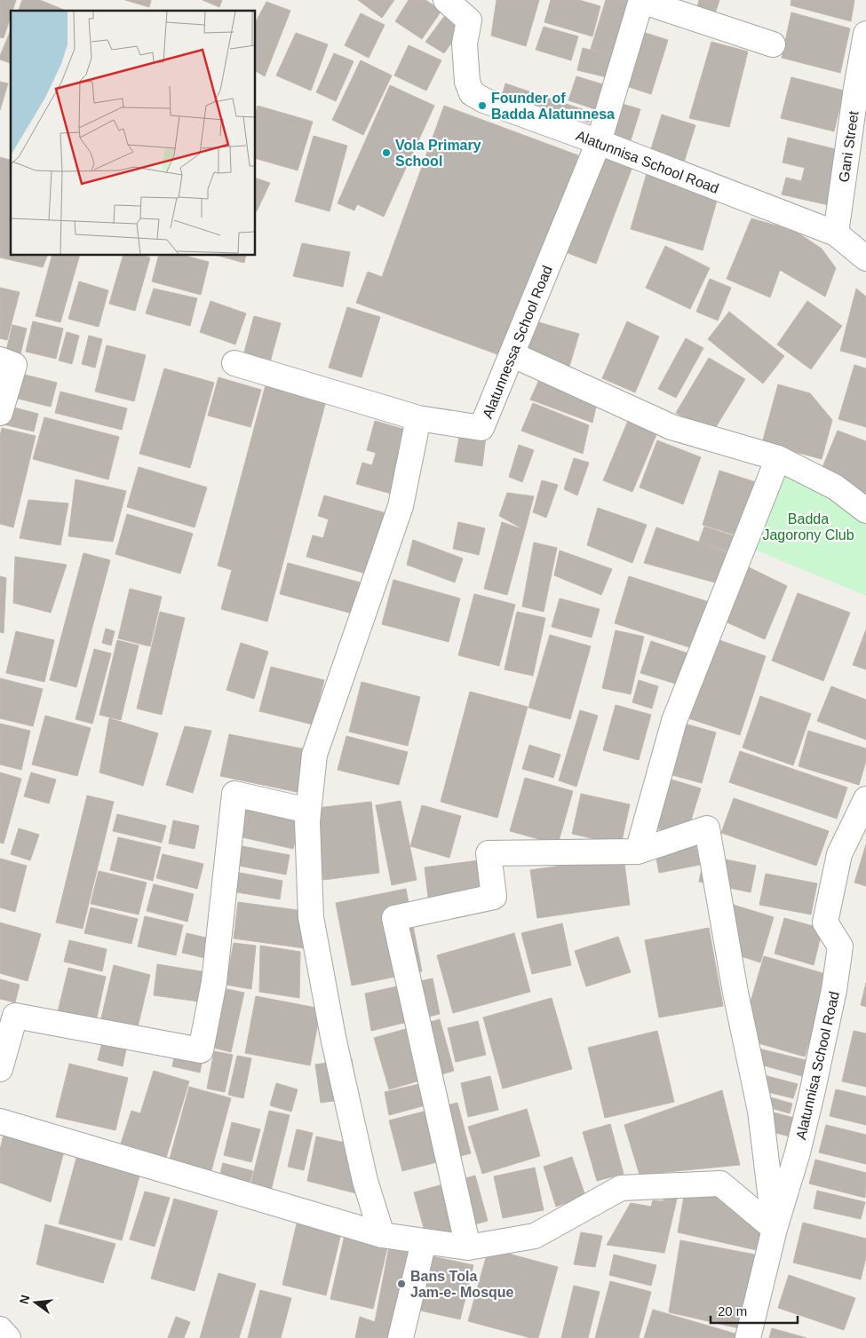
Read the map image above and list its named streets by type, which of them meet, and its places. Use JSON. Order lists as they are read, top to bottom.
{
  "streets": {
    "street": ["Gani Street", "Alatunnisa School Road", "Alatunnessa School Road"]
  },
  "crossings": [
    ["Gani Street", "Alatunnisa School Road"],
    ["Alatunnisa School Road", "Alatunnessa School Road"]
  ],
  "parks": ["Badda Jagorony Club"],
  "places": ["Founder of Badda Alatunnesa", "Vola Primary School", "Bans Tola Jam-e- Mosque"],
  "scale_bar": "20 m",
  "north": "left"
}
